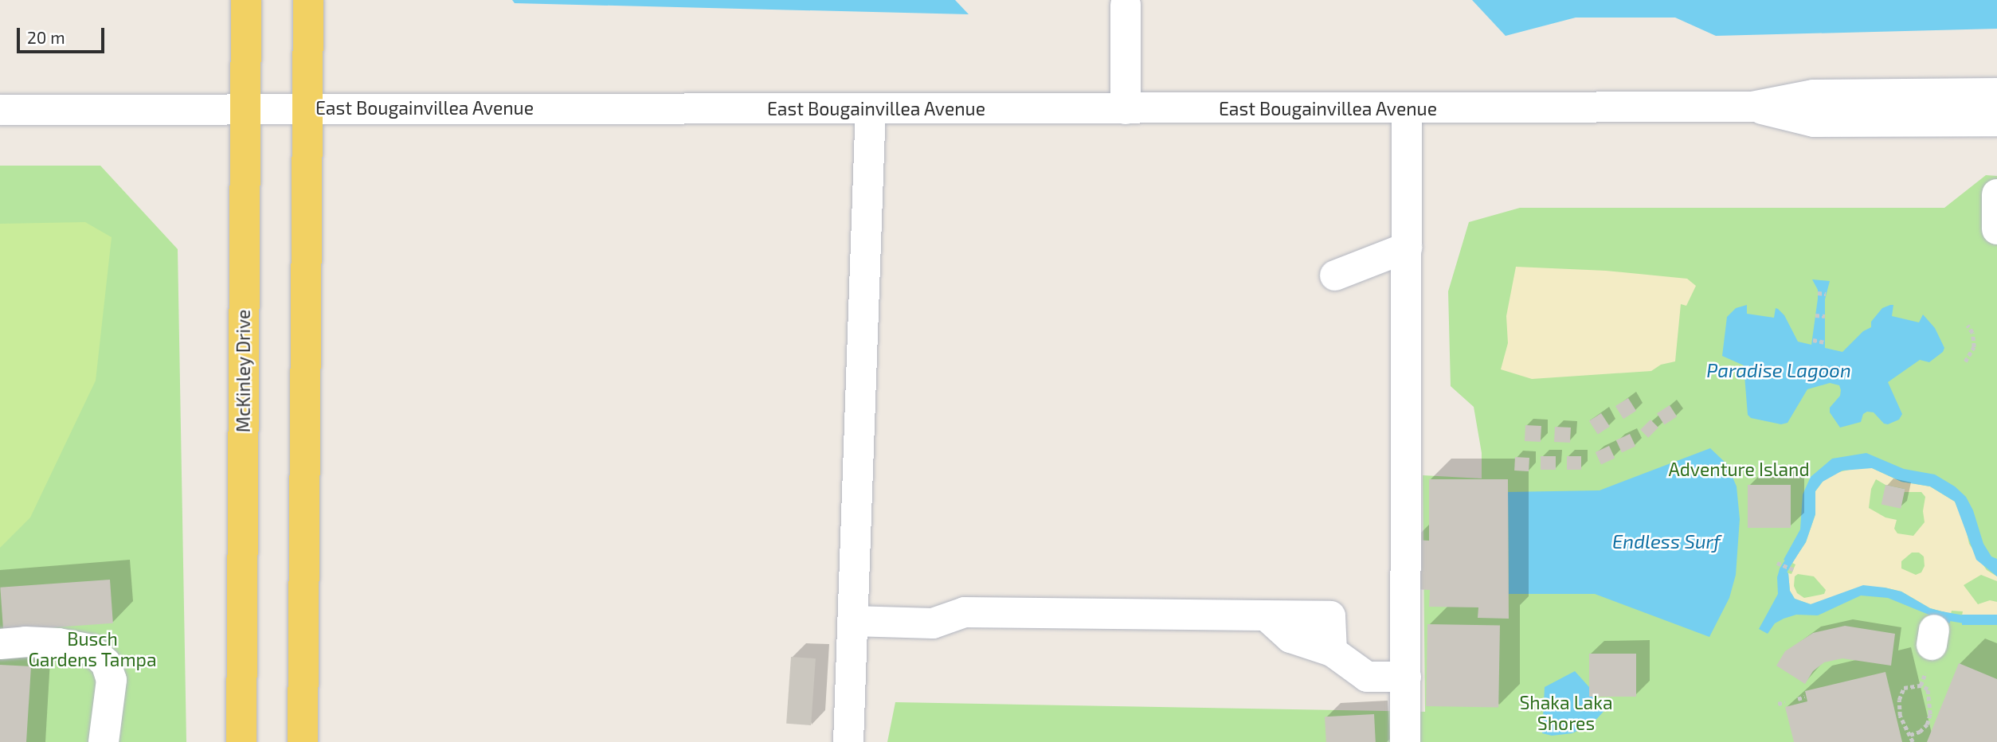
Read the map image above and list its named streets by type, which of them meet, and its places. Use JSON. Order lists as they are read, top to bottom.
{
  "streets": {
    "main road": ["McKinley Drive"],
    "street": ["East Bougainvillea Avenue"]
  },
  "crossings": [
    ["East Bougainvillea Avenue", "McKinley Drive"]
  ],
  "water": ["Paradise Lagoon", "Endless Surf"],
  "parks": ["Adventure Island", "Busch Gardens Tampa", "Shaka Laka Shores"],
  "scale_bar": "20 m"
}
